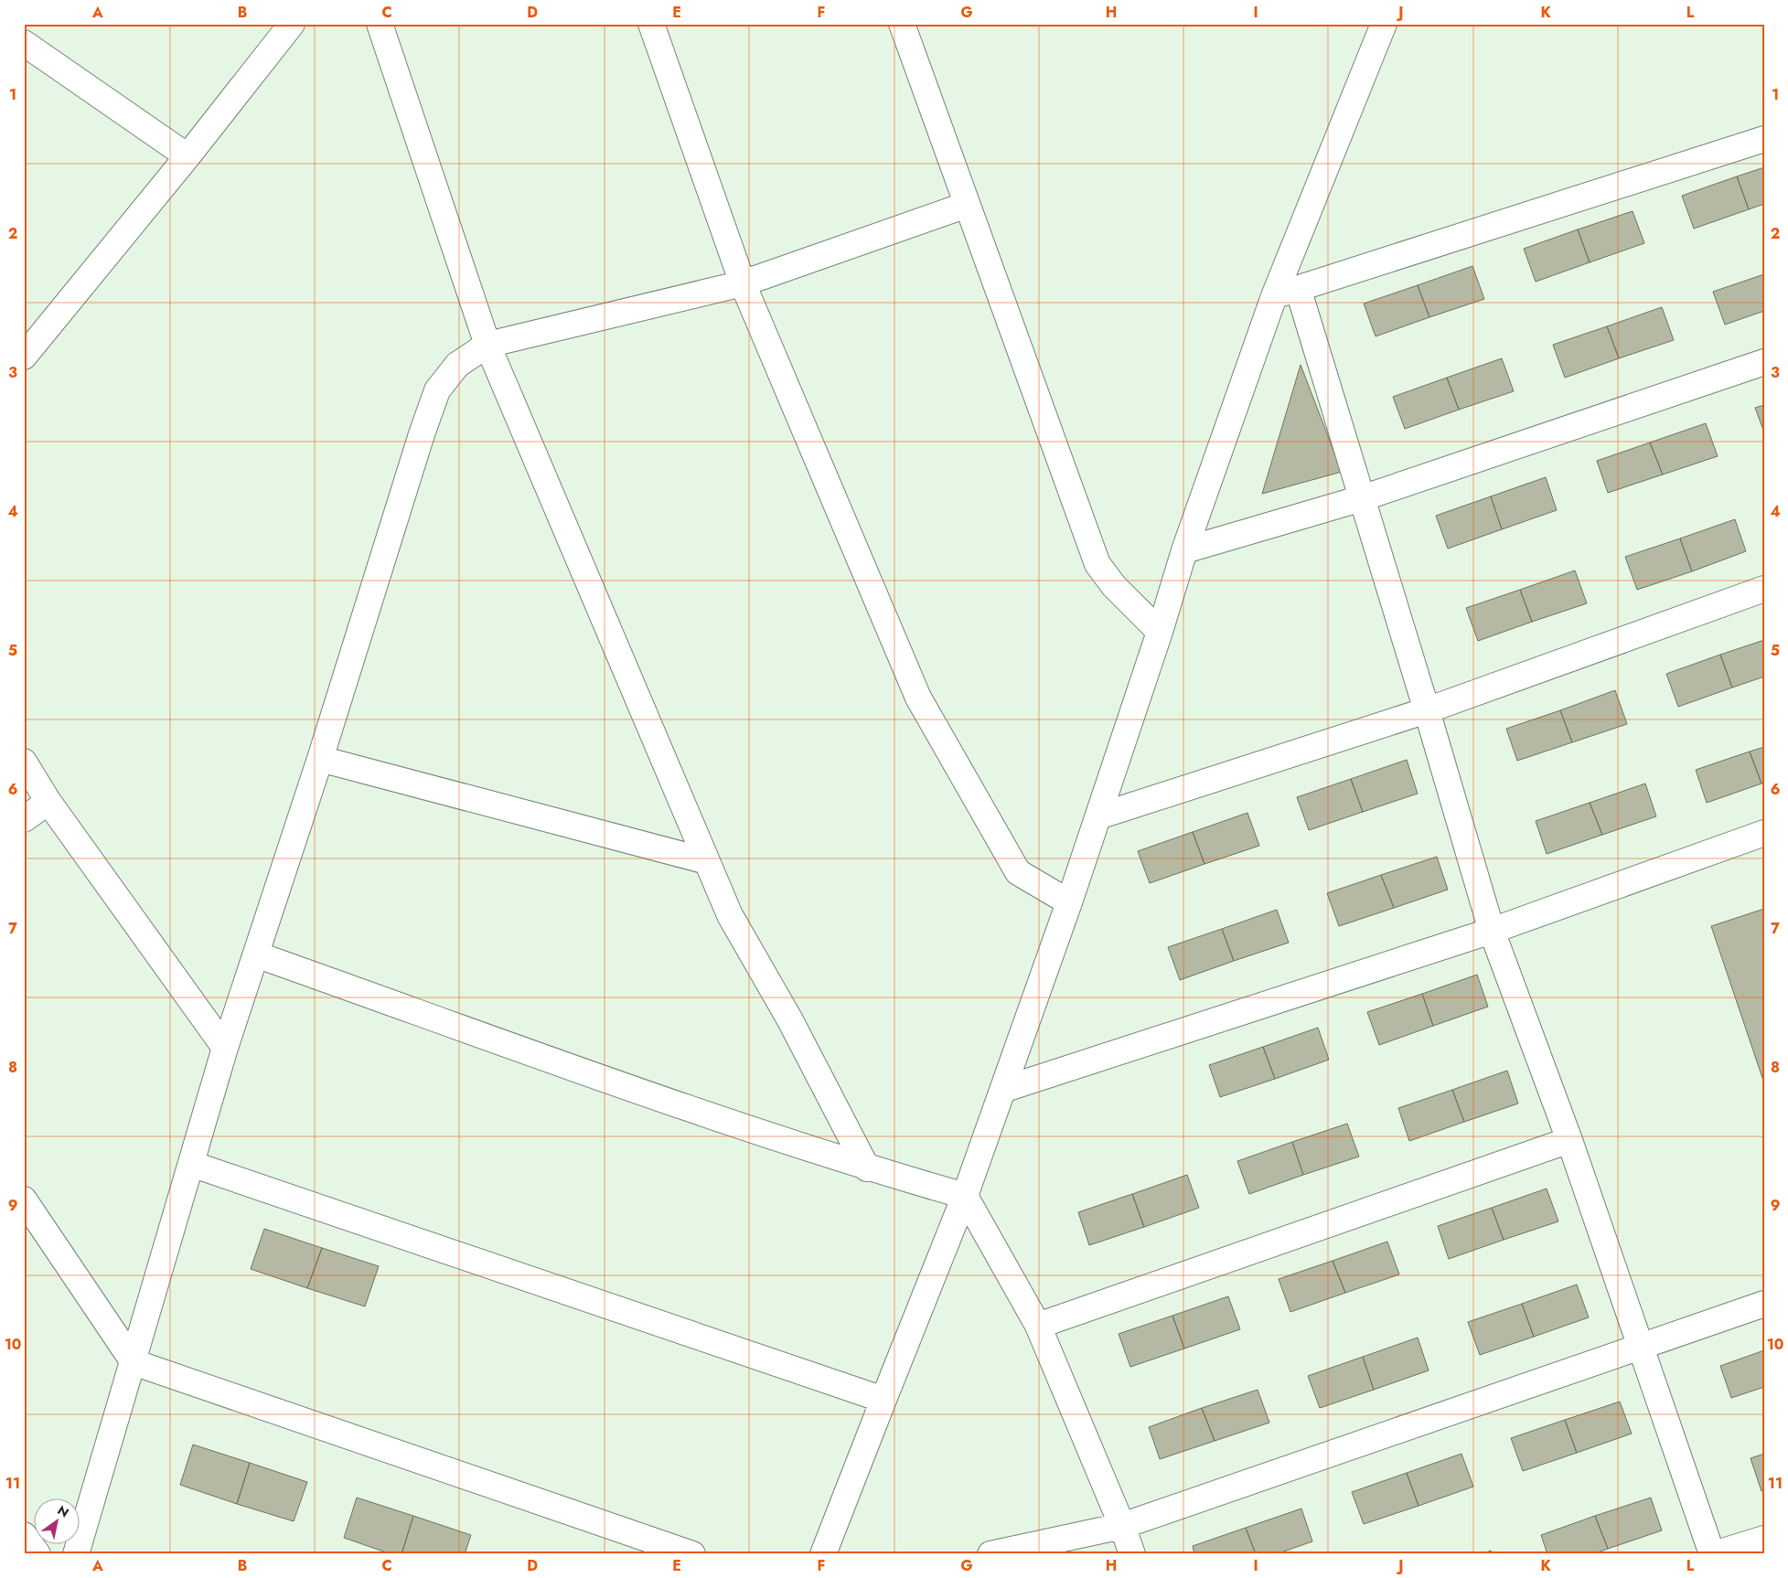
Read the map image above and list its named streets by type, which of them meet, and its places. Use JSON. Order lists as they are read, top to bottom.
{
  "north": "top right",
  "grid": {
    "columns": [
      "A",
      "B",
      "C",
      "D",
      "E",
      "F",
      "G",
      "H",
      "I",
      "J",
      "K",
      "L"
    ],
    "rows": [
      "1",
      "2",
      "3",
      "4",
      "5",
      "6",
      "7",
      "8",
      "9",
      "10",
      "11"
    ]
  }
}
